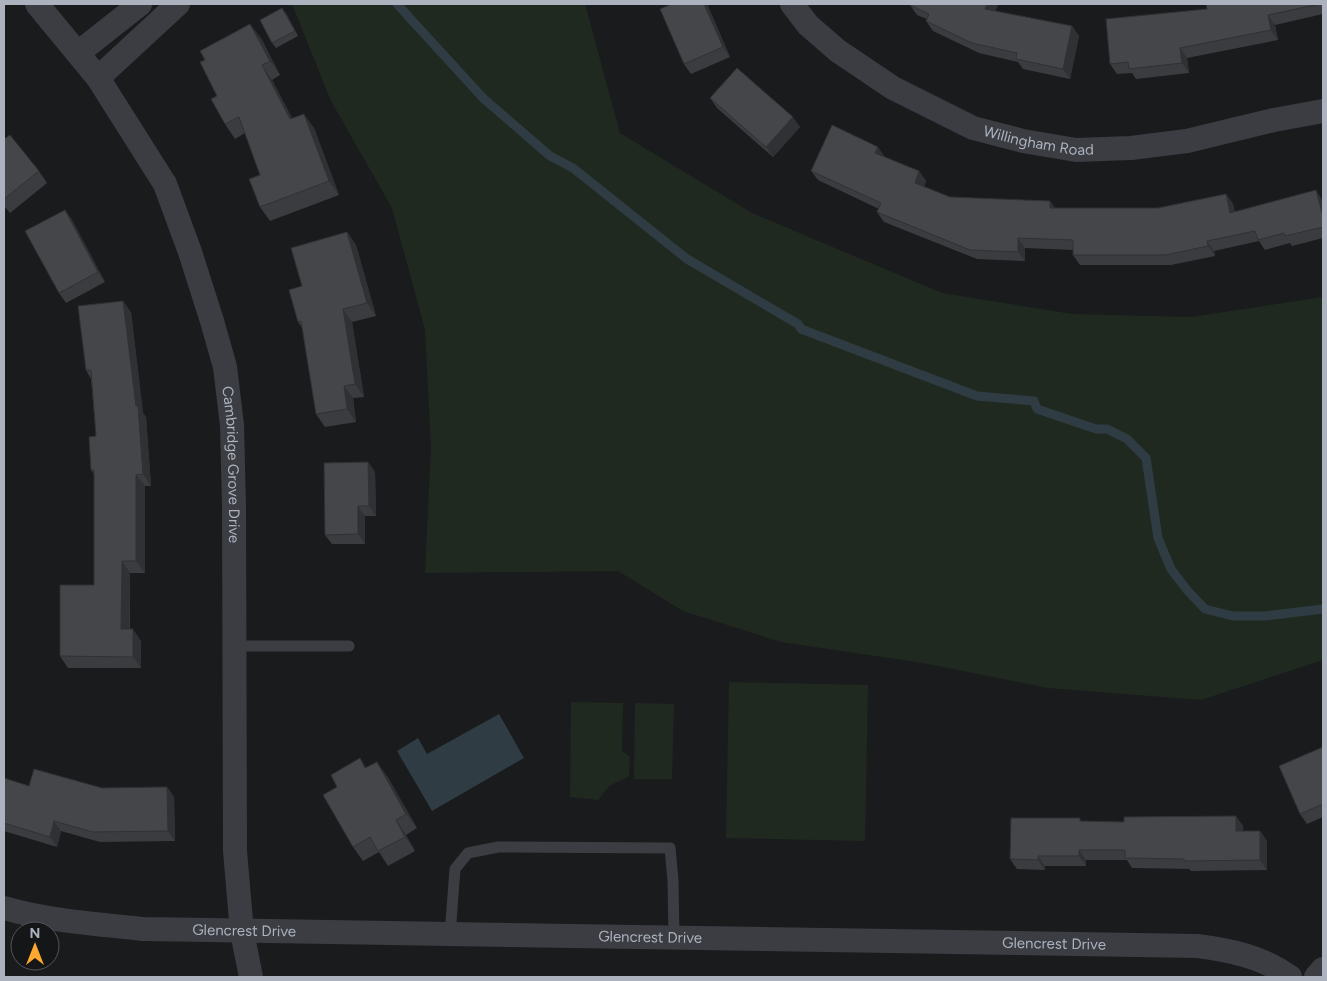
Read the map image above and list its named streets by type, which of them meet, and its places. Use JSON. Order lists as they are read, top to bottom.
{
  "streets": {
    "street": ["Willingham Road", "Cambridge Grove Drive", "Glencrest Drive"]
  },
  "crossings": [
    ["Cambridge Grove Drive", "Glencrest Drive"]
  ],
  "north": "top"
}
